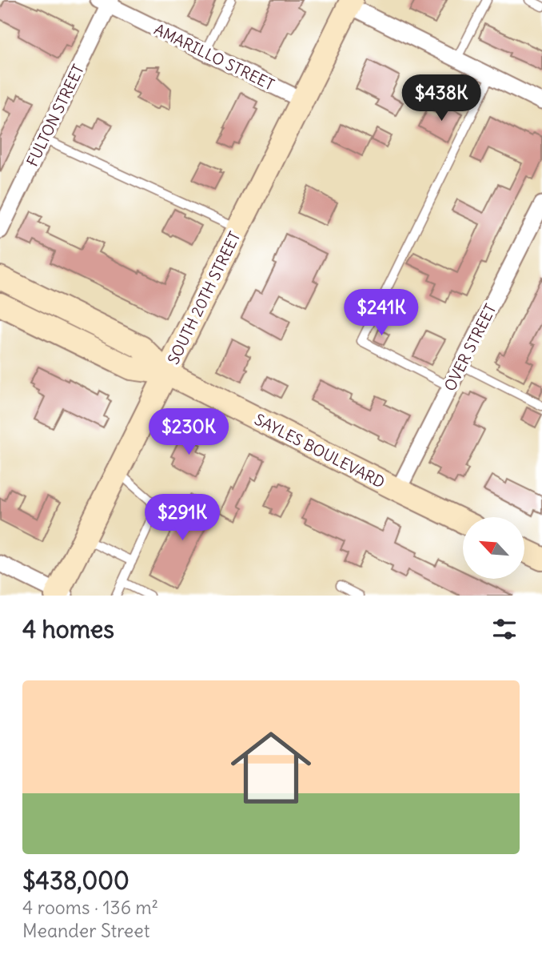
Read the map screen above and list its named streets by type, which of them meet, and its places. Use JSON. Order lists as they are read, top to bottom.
{
  "streets": {
    "main road": ["SOUTH 20TH STREET", "SAYLES BOULEVARD"],
    "street": ["AMARILLO STREET", "FULTON STREET", "OVER STREET"]
  },
  "crossings": [
    ["AMARILLO STREET", "FULTON STREET"],
    ["AMARILLO STREET", "SOUTH 20TH STREET"],
    ["SOUTH 20TH STREET", "SAYLES BOULEVARD"],
    ["OVER STREET", "SAYLES BOULEVARD"]
  ],
  "north": "top left",
  "page": {
    "price": [
      "$438K",
      "$241K",
      "$230K",
      "$291K"
    ],
    "heading": "4 homes",
    "list": [
      {
        "name": "$438,000",
        "note": "4 rooms · 136 m² · Meander Street"
      }
    ]
  }
}
